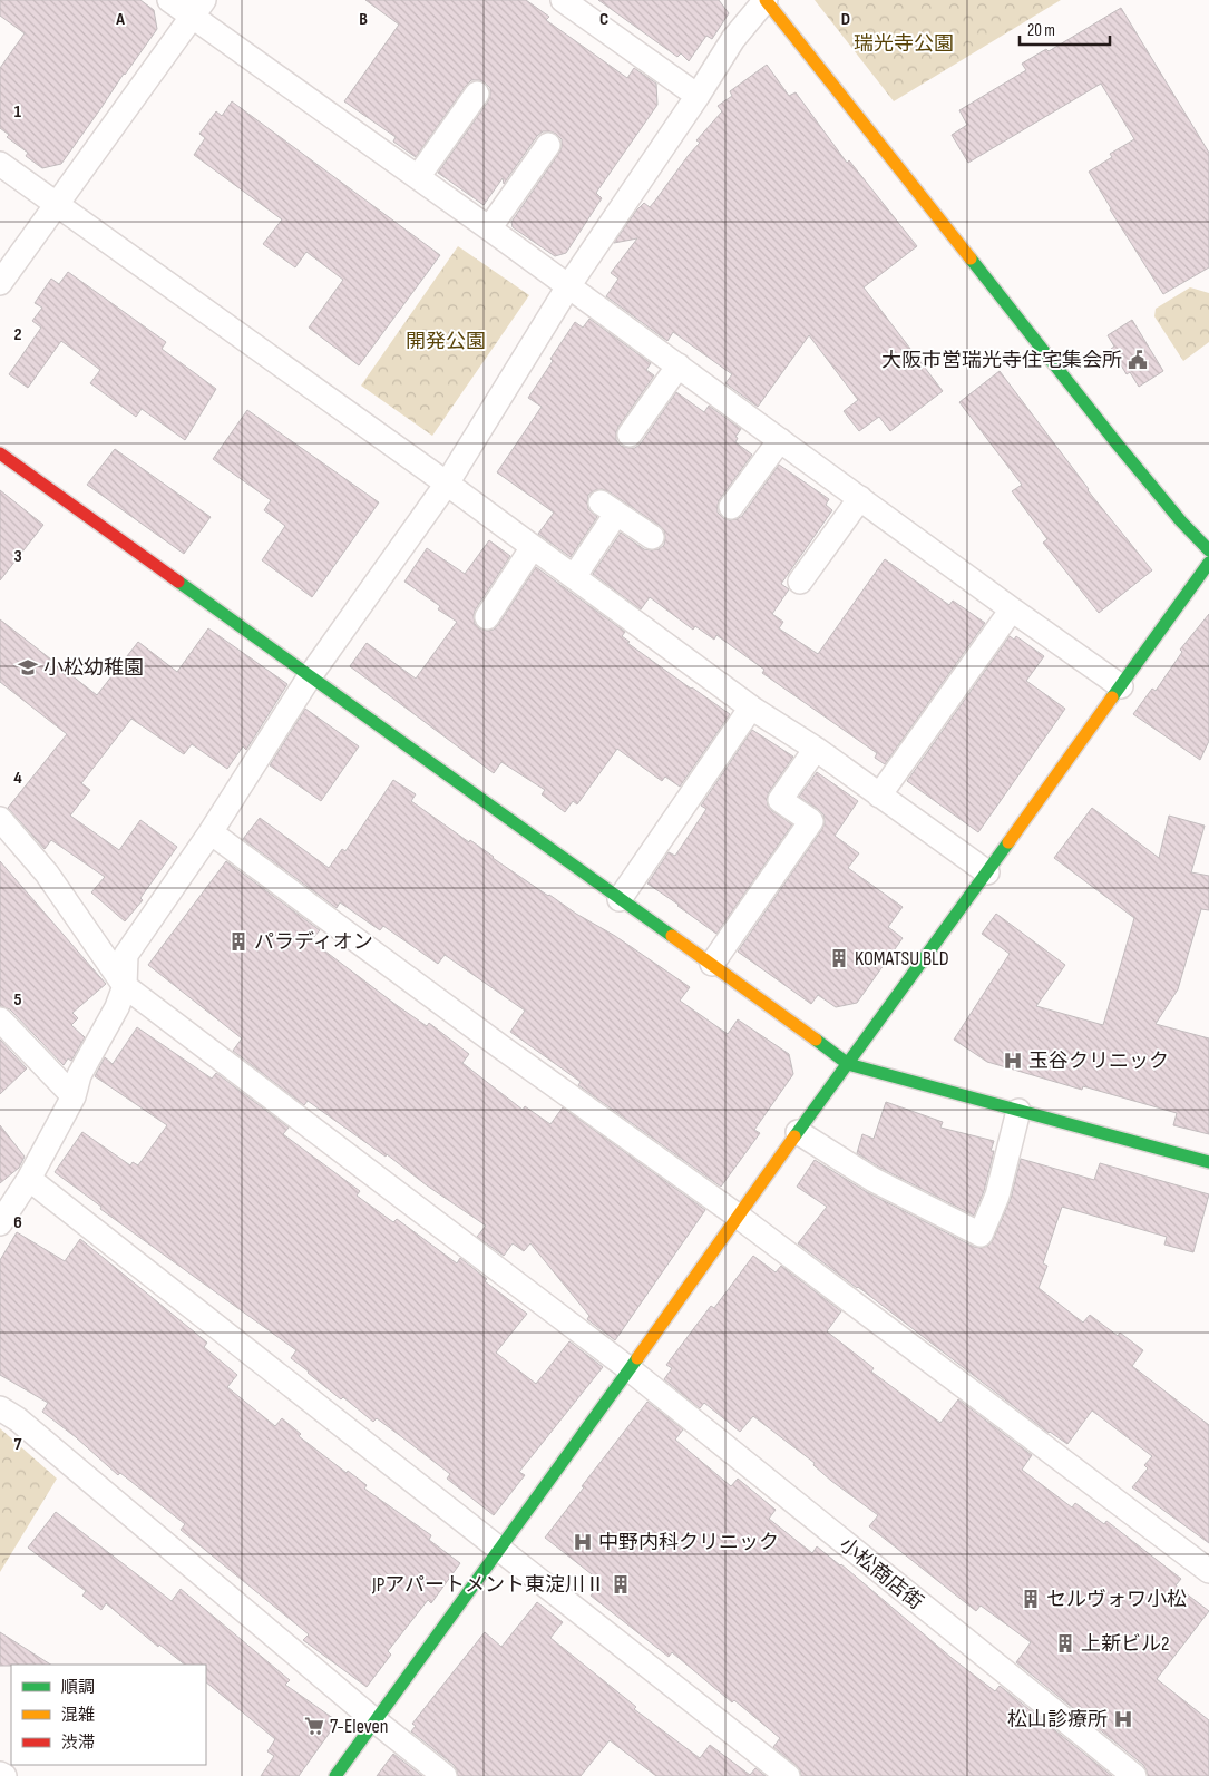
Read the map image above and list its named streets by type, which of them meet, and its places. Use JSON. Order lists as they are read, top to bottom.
{
  "streets": {
    "street": ["小松商店街"]
  },
  "parks": ["瑞光寺公園", "開発公園"],
  "places": {
    "public building": ["大阪市営瑞光寺住宅集会所"],
    "school or university": ["小松幼稚園"],
    "building": [
      "パラディオン",
      "KOMATSU BLD",
      "JPアパートメント東淀川Ⅱ",
      "セルヴォワ小松",
      "上新ビル2"
    ],
    "hospital": ["玉谷クリニック", "中野内科クリニック", "松山診療所"],
    "supermarket": ["7-Eleven"]
  },
  "legend": ["順調", "混雑", "渋滞"],
  "scale_bar": "20 m",
  "grid": {
    "columns": [
      "A",
      "B",
      "C",
      "D"
    ],
    "rows": [
      "1",
      "2",
      "3",
      "4",
      "5",
      "6",
      "7"
    ]
  }
}
